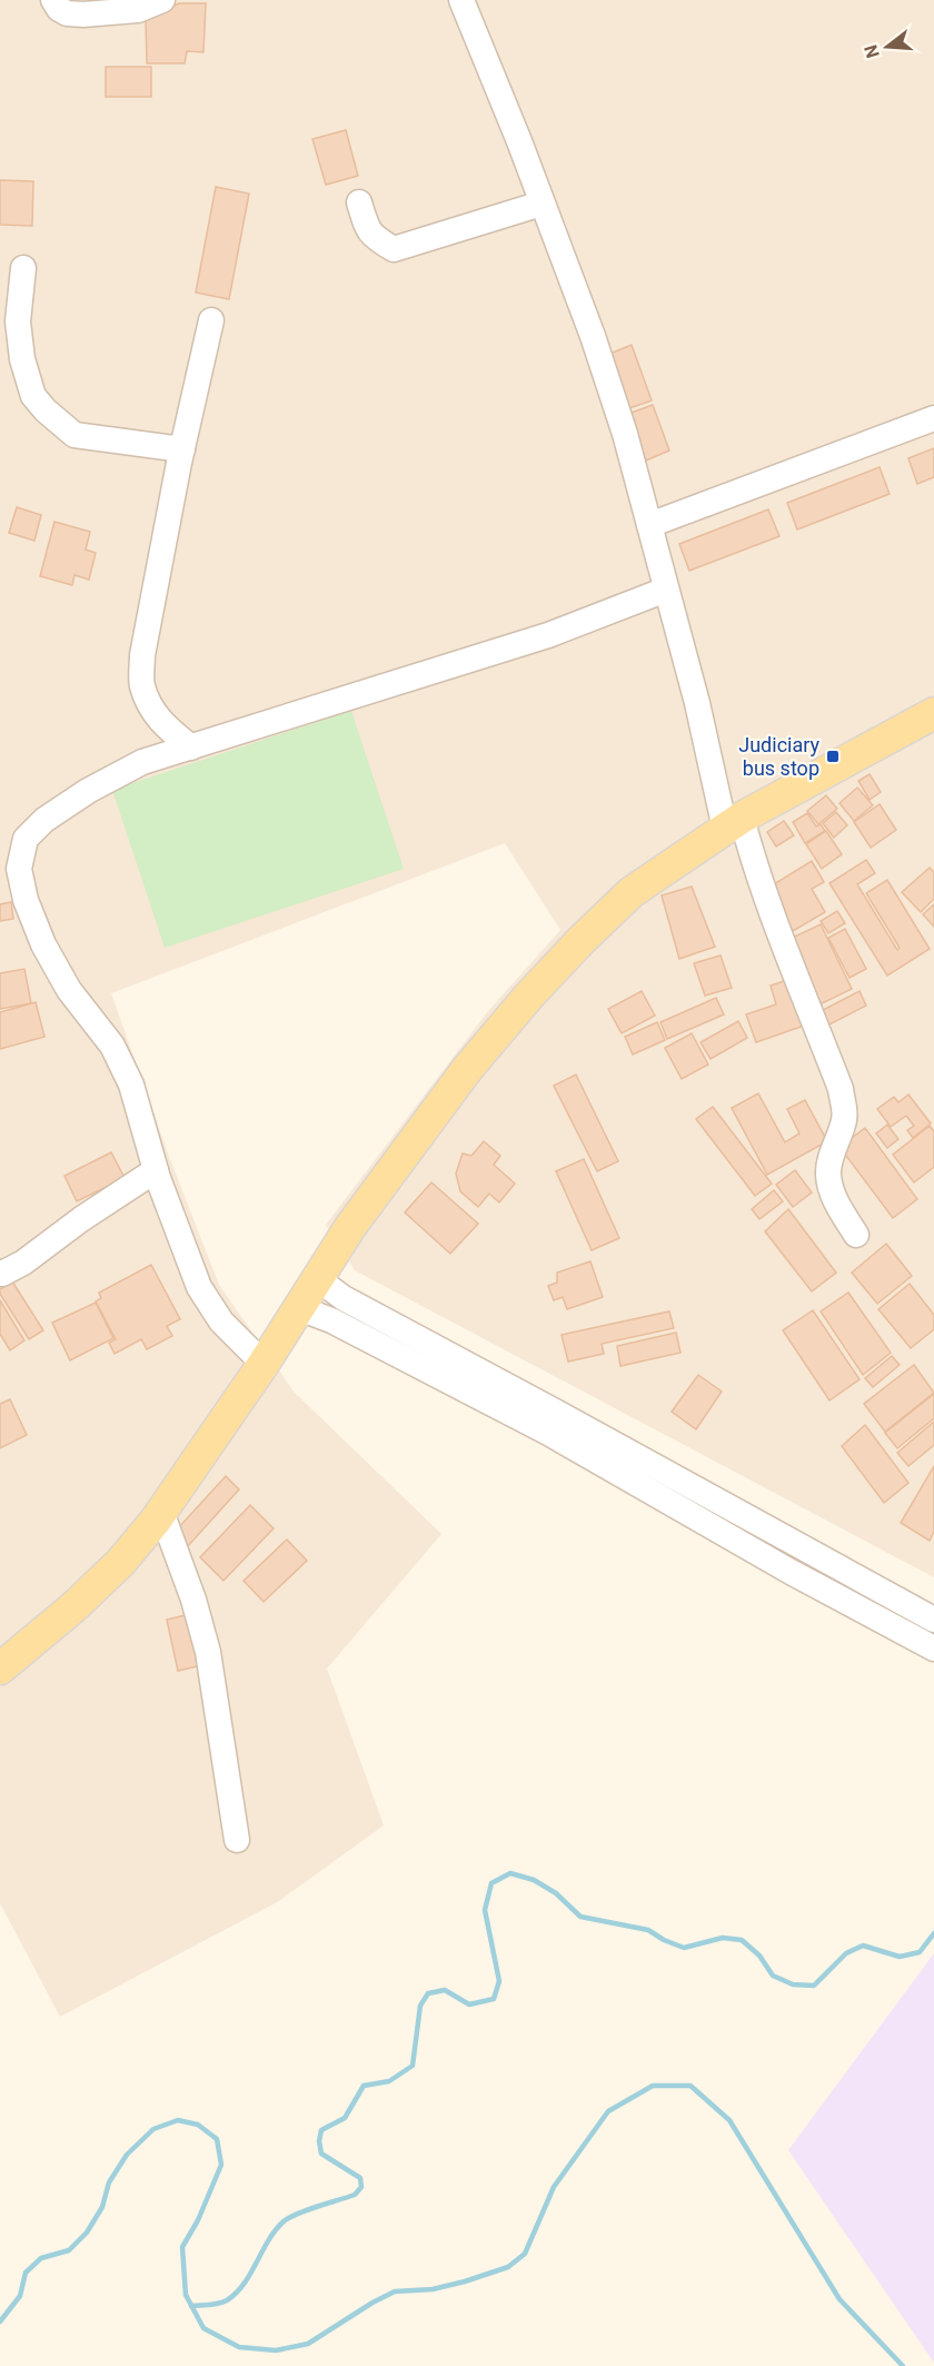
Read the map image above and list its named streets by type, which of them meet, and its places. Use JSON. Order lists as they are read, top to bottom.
{
  "places": {
    "transit": ["Judiciary bus stop"]
  },
  "north": "left"
}
